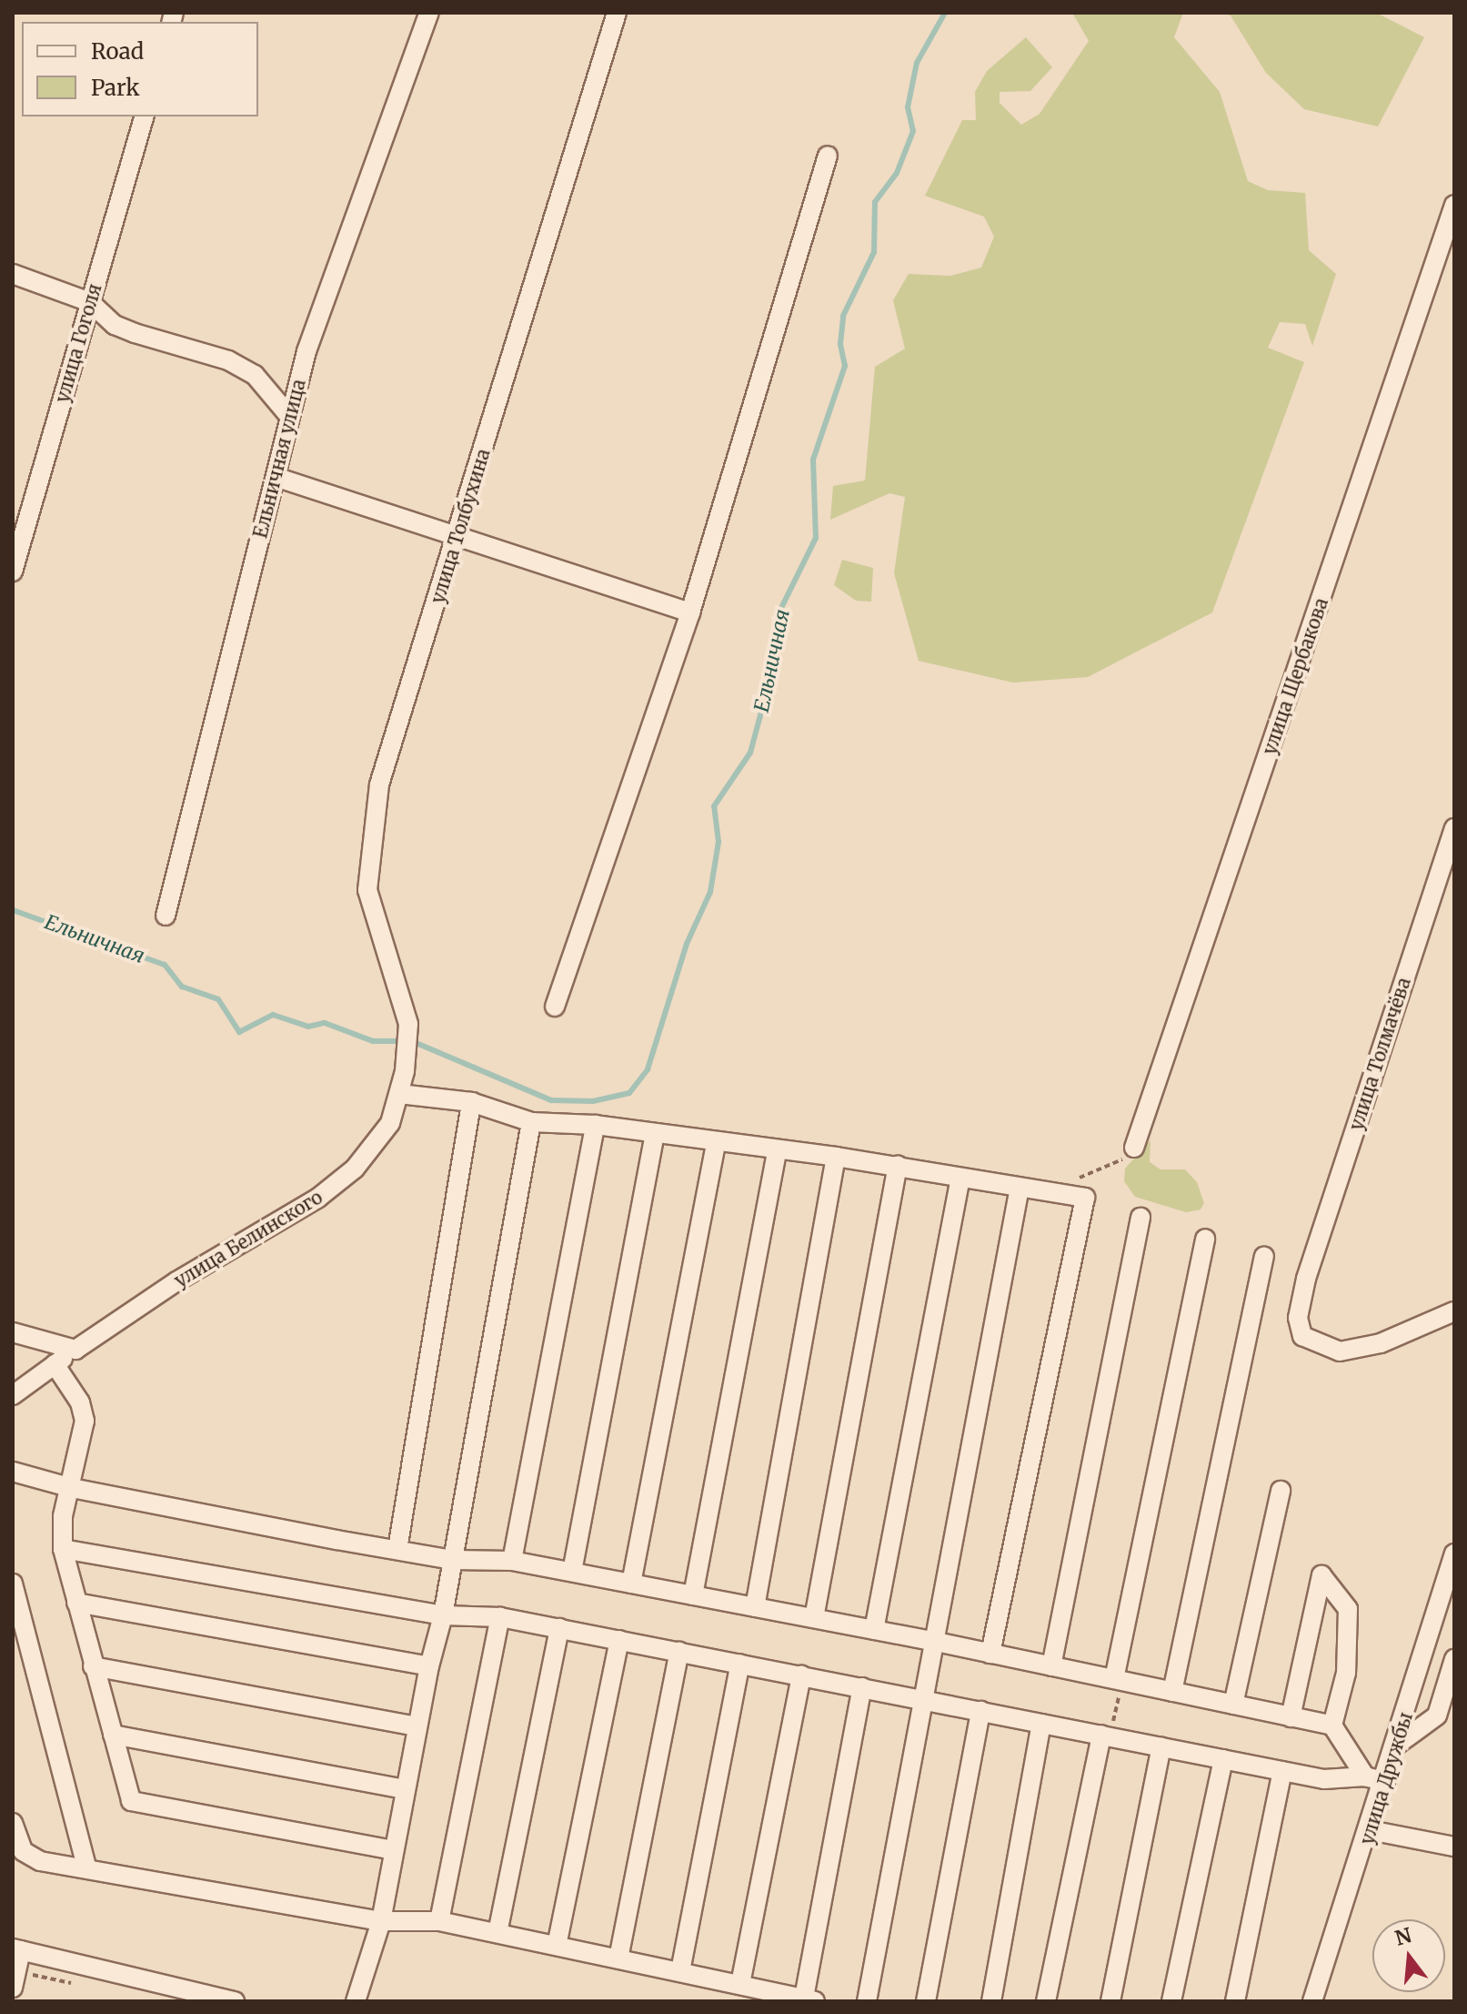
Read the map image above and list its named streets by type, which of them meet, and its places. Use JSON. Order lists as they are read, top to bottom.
{
  "streets": {
    "street": [
      "улица Гоголя",
      "Ельничная улица",
      "улица Толбухина",
      "улица Щербакова",
      "улица Толмачёва",
      "улица Белинского",
      "улица Дружбы"
    ]
  },
  "crossings": [
    ["улица Толбухина", "улица Белинского"]
  ],
  "water": ["Ельничная"],
  "legend": ["Road", "Park"],
  "north": "top"
}
